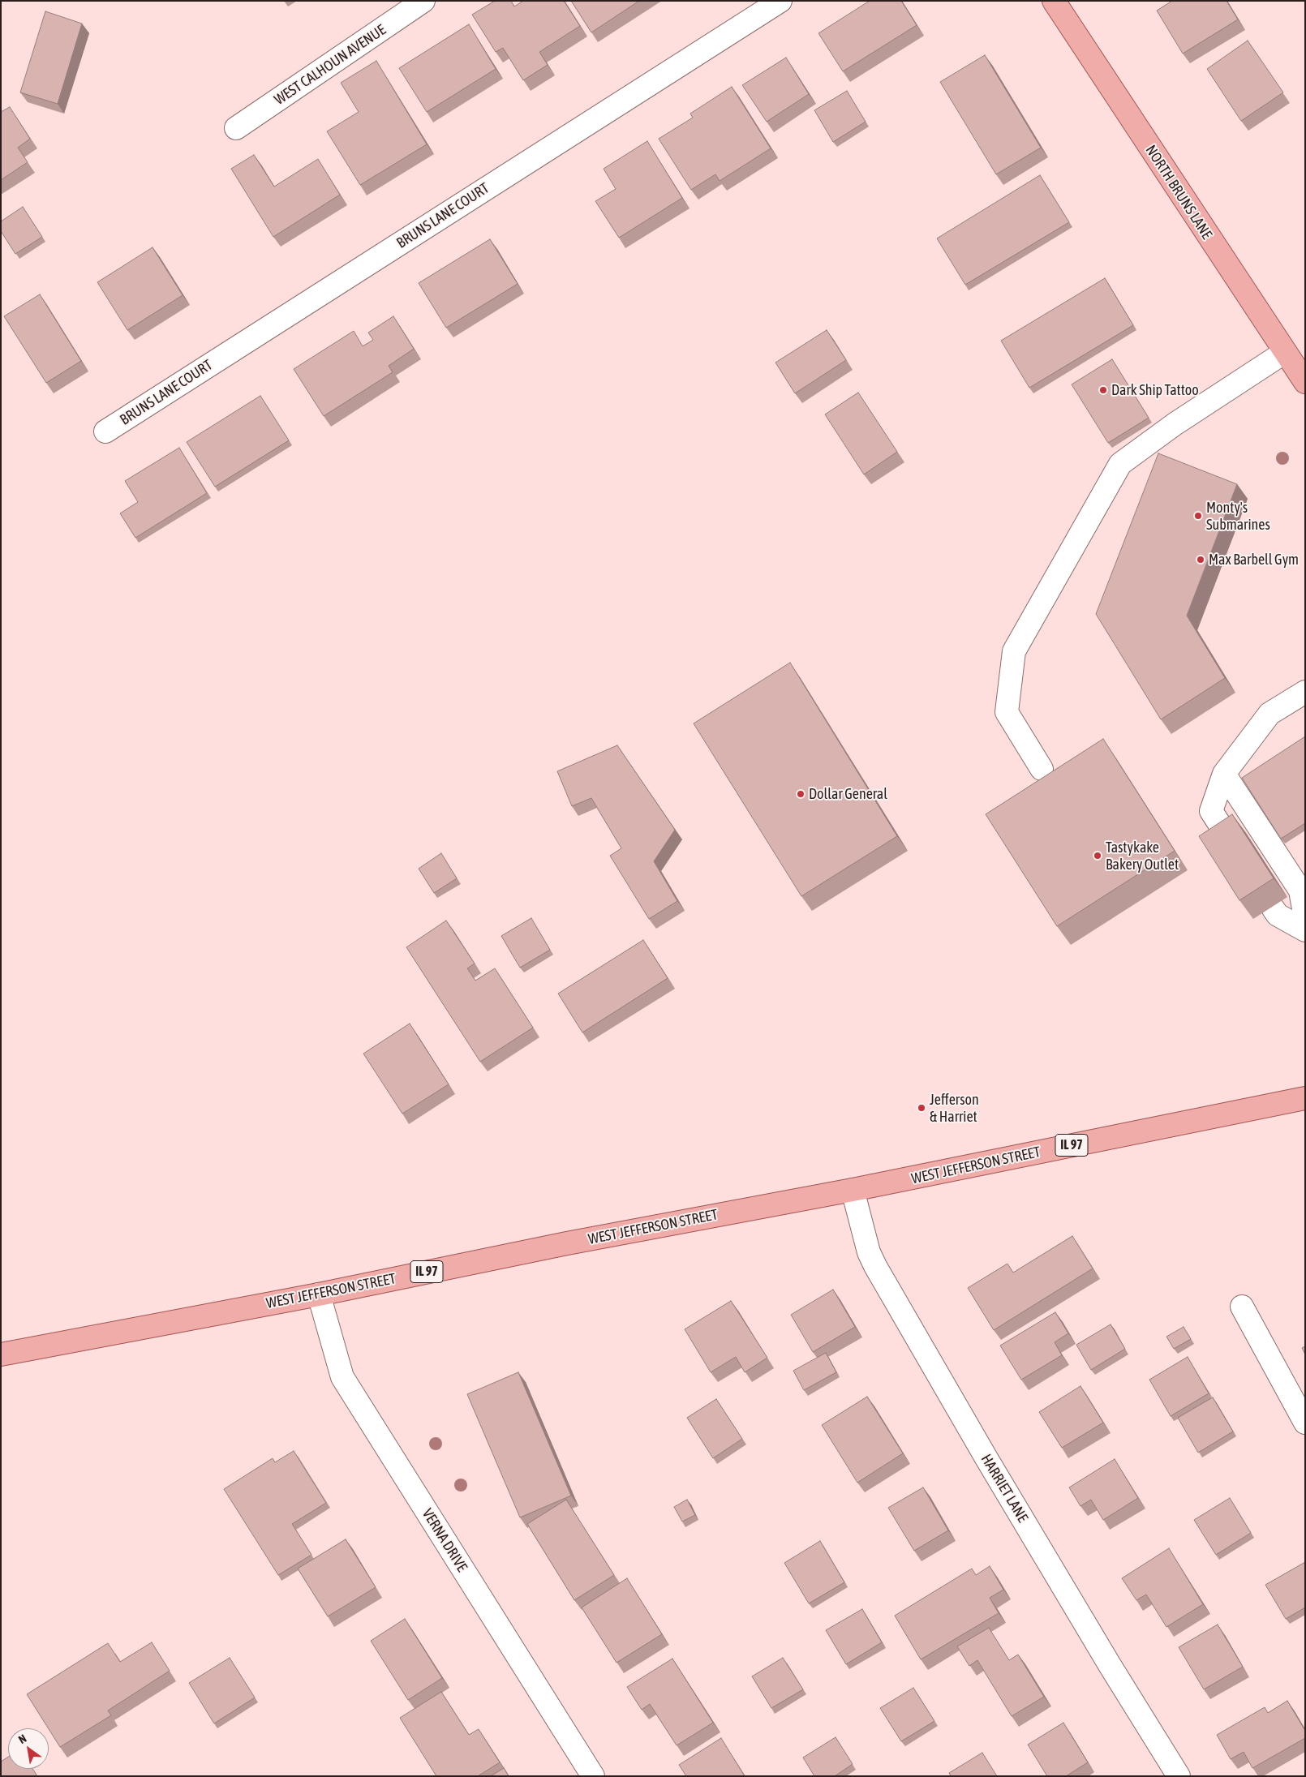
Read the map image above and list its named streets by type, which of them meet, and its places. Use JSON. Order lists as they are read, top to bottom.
{
  "streets": {
    "main road": ["NORTH BRUNS LANE", "IL 97", "WEST JEFFERSON STREET"],
    "street": [
      "WEST CALHOUN AVENUE",
      "BRUNS LANE COURT",
      "HARRIET LANE",
      "VERNA DRIVE"
    ]
  },
  "crossings": [
    ["WEST JEFFERSON STREET", "HARRIET LANE"],
    ["WEST JEFFERSON STREET", "VERNA DRIVE"]
  ],
  "places": [
    "Dark Ship Tattoo",
    "Monty's Submarines",
    "Max Barbell Gym",
    "Dollar General",
    "Tastykake Bakery Outlet",
    "Jefferson & Harriet"
  ],
  "north": "top left"
}
